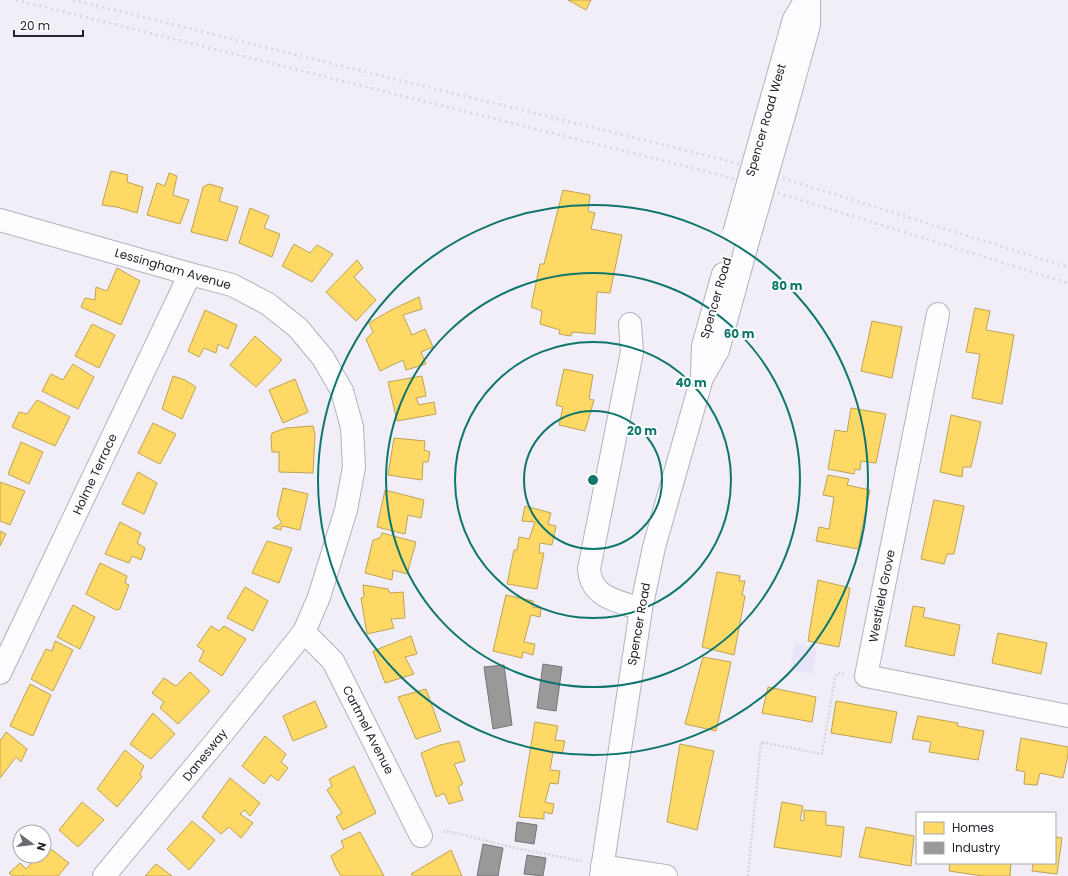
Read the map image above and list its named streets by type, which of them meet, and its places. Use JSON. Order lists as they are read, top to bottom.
{
  "streets": {
    "street": [
      "Spencer Road West",
      "Lessingham Avenue",
      "Spencer Road",
      "Holme Terrace",
      "Westfield Grove",
      "Cartmel Avenue",
      "Danesway"
    ]
  },
  "crossings": [
    ["Spencer Road West", "Spencer Road"],
    ["Lessingham Avenue", "Holme Terrace"],
    ["Lessingham Avenue", "Cartmel Avenue"],
    ["Lessingham Avenue", "Danesway"],
    ["Cartmel Avenue", "Danesway"]
  ],
  "legend": ["Homes", "Industry"],
  "scale_bar": "20 m",
  "north": "right",
  "rings": [
    "80 m",
    "60 m",
    "40 m",
    "20 m"
  ]
}
